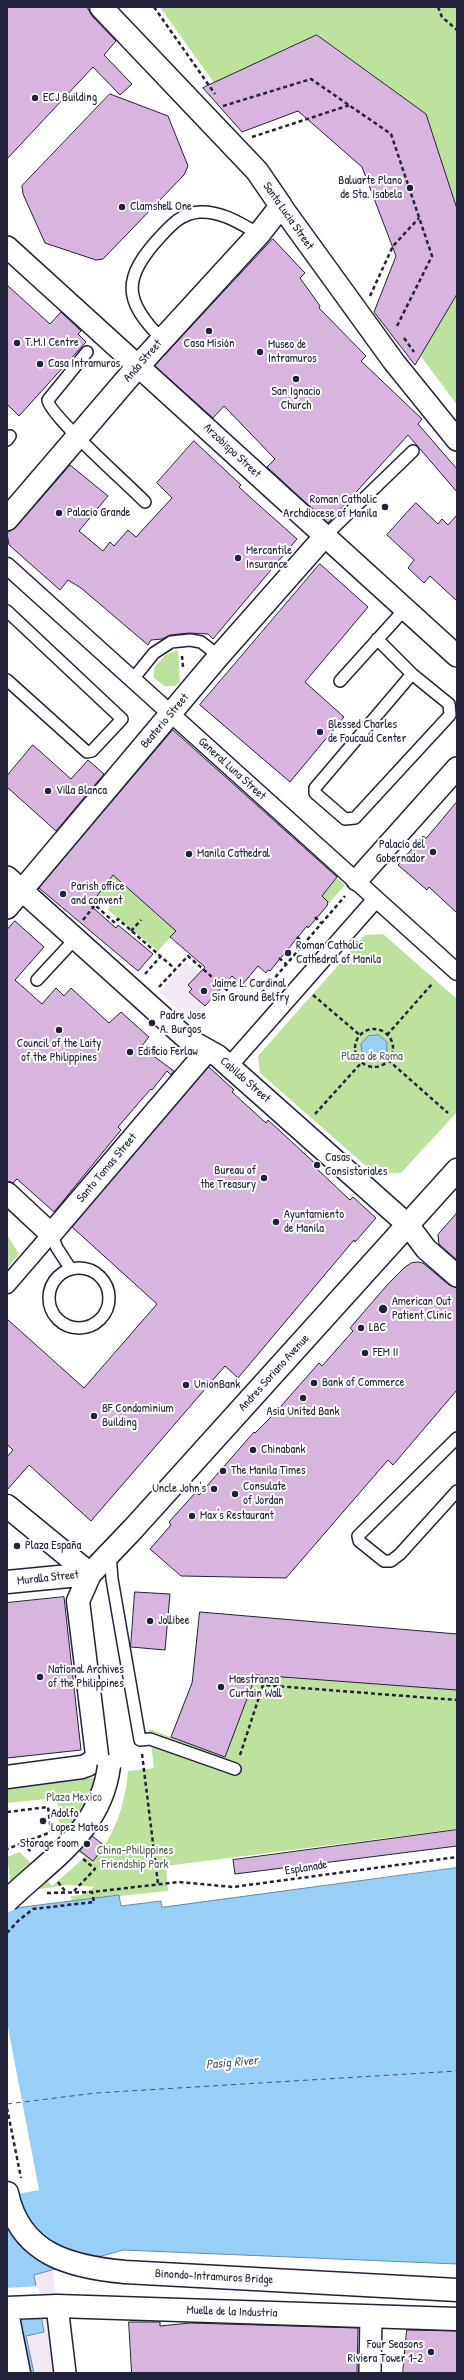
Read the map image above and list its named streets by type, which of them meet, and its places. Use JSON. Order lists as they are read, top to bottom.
{
  "streets": {
    "street": [
      "Santa Lucia Street",
      "Anda Street",
      "Arzobispo Street",
      "Beaterio Street",
      "General Luna Street",
      "Cabildo Street",
      "Santo Tomas Street",
      "Andres Soriano Avenue",
      "Muralla Street",
      "Binondo-Intramuros Bridge",
      "Muelle de la Industria"
    ],
    "path": ["Esplanade"]
  },
  "crossings": [
    ["Santa Lucia Street", "Anda Street"],
    ["Anda Street", "Arzobispo Street"],
    ["Arzobispo Street", "Beaterio Street"],
    ["Beaterio Street", "General Luna Street"],
    ["Beaterio Street", "Cabildo Street"],
    ["Cabildo Street", "Santo Tomas Street"],
    ["Cabildo Street", "Andres Soriano Avenue"],
    ["Andres Soriano Avenue", "Muralla Street"]
  ],
  "water": ["Pasig River"],
  "parks": ["Plaza de Roma", "Plaza Mexico", "China-Philippines Friendship Park"],
  "places": [
    "ECJ Building",
    "Baluarte Plano de Sta. Isabela",
    "Clamshell One",
    "Casa Misión",
    "T.M.I Centre",
    "Museo de Intramuros",
    "Casa Intramuros",
    "San Ignacio Church",
    "Roman Catholic Archdiocese of Manila",
    "Palacio Grande",
    "Mercantile Insurance",
    "Blessed Charles de Foucaud Center",
    "Villa Blanca",
    "Palacío del Gobernador",
    "Manila Cathedral",
    "Parish office and convent",
    "Roman Catholic Cathedral of Manila",
    "Jaime L. Cardinal Sin Ground Belfry",
    "Padre Jose A. Burgos",
    "Council of the Laity of the Philippines",
    "Edificio Ferlaw",
    "Casas Consistoriales",
    "Bureau of the Treasury",
    "Ayuntamiento de Manila",
    "American Out Patient Clinic",
    "LBC",
    "FEM II",
    "Bank of Commerce",
    "UnionBank",
    "Asia United Bank",
    "BF Condominium Building",
    "Chinabank",
    "The Manila Times",
    "Uncle John's",
    "Consulate of Jordan",
    "Max's Restaurant",
    "Plaza España",
    "Jollibee",
    "National Archives of the Philippines",
    "Maestranza Curtain Wall",
    "Adolfo Lopez Mateos",
    "Storage room",
    "Four Seasons Riviera Tower 1-2"
  ]
}
